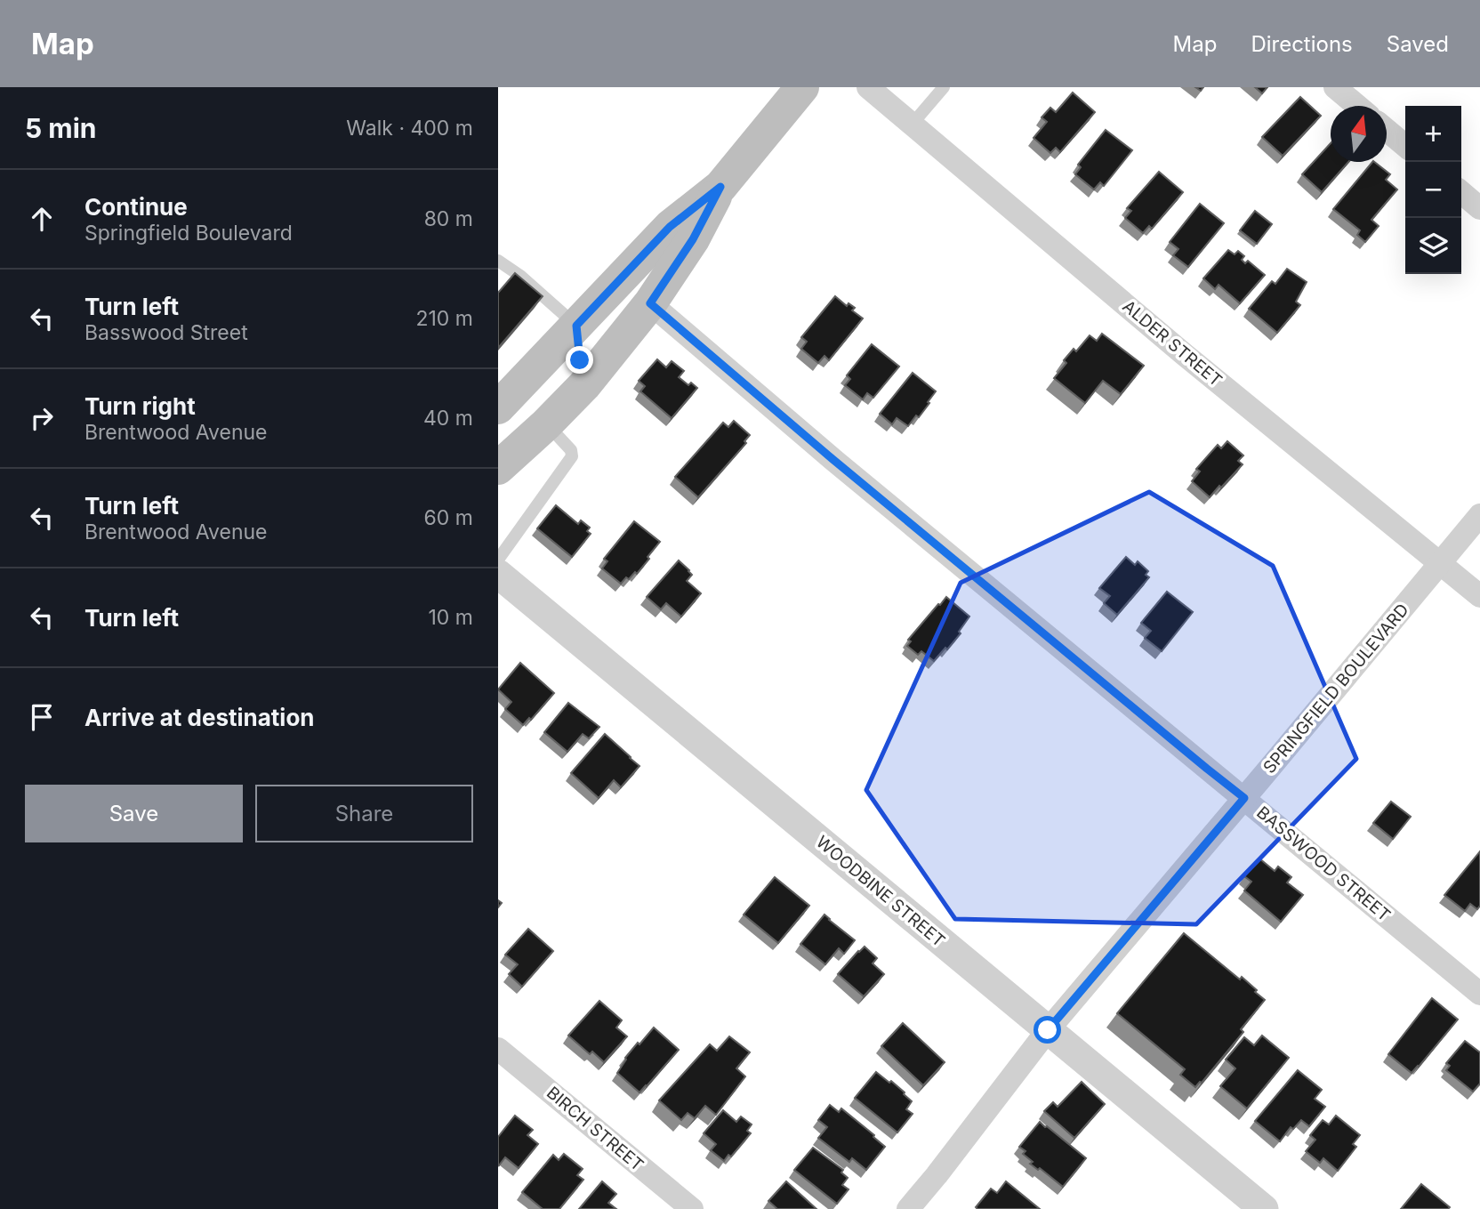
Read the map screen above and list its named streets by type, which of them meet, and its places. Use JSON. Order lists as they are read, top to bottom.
{
  "streets": {
    "street": [
      "ALDER STREET",
      "SPRINGFIELD BOULEVARD",
      "BASSWOOD STREET",
      "WOODBINE STREET",
      "BIRCH STREET"
    ]
  },
  "crossings": [
    ["ALDER STREET", "SPRINGFIELD BOULEVARD"],
    ["SPRINGFIELD BOULEVARD", "BASSWOOD STREET"],
    ["SPRINGFIELD BOULEVARD", "WOODBINE STREET"]
  ],
  "north": "top",
  "page": {
    "header": "Map",
    "nav": ["Map", "Directions", "Saved"],
    "heading": ["5 min", "Walk · 400 m"],
    "map_buttons": ["+", "−"],
    "list": [
      ["Continue", "Springfield Boulevard", "80 m"],
      ["Turn left", "Basswood Street", "210 m"],
      ["Turn right", "Brentwood Avenue", "40 m"],
      ["Turn left", "Brentwood Avenue", "60 m"],
      ["Turn left", "10 m"],
      "Arrive at destination"
    ],
    "buttons": ["Save", "Share"]
  }
}
